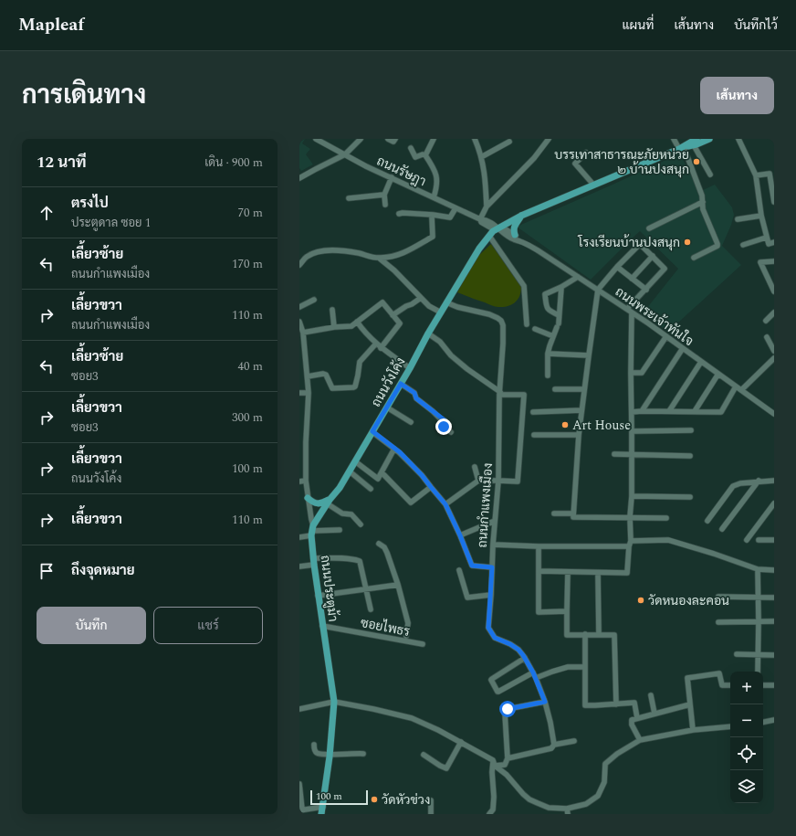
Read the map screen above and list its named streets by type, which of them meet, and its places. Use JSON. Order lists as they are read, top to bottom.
{
  "streets": {
    "main road": ["ถนนวังโค้ง", "ถนนประตูม้า"],
    "street": [
      "ถนนรัษฎา",
      "ถนนพระเจ้าทันใจ",
      "ถนนกำแพงเมือง",
      "ซอยไพธร"
    ]
  },
  "crossings": [
    ["ถนนรัษฎา", "ถนนพระเจ้าทันใจ"],
    ["ถนนรัษฎา", "ถนนวังโค้ง"],
    ["ถนนพระเจ้าทันใจ", "ถนนวังโค้ง"],
    ["ถนนวังโค้ง", "ถนนกำแพงเมือง"],
    ["ถนนวังโค้ง", "ถนนประตูม้า"],
    ["ถนนประตูม้า", "ซอยไพธร"]
  ],
  "places": [
    "บรรเทาสาธารณะภัยหน่วย ๒ บ้านปงสนุก",
    "โรงเรียนบ้านปงสนุก",
    "Art House",
    "วัดหนองละคอน",
    "วัดหัวข่วง"
  ],
  "scale_bar": "100 m",
  "page": {
    "header": "Mapleaf",
    "nav": ["แผนที่", "เส้นทาง", "บันทึกไว้"],
    "title": "การเดินทาง",
    "buttons": [
      "เส้นทาง",
      ["บันทึก", "แชร์"]
    ],
    "heading": ["12 นาที", "เดิน · 900 m"],
    "list": [
      ["ตรงไป", "ประตูดาล ซอย 1", "70 m"],
      ["เลี้ยวซ้าย", "ถนนกำแพงเมือง", "170 m"],
      ["เลี้ยวขวา", "ถนนกำแพงเมือง", "110 m"],
      ["เลี้ยวซ้าย", "ซอย3", "40 m"],
      ["เลี้ยวขวา", "ซอย3", "300 m"],
      ["เลี้ยวขวา", "ถนนวังโค้ง", "100 m"],
      ["เลี้ยวขวา", "110 m"],
      "ถึงจุดหมาย"
    ],
    "map_buttons": ["+", "−"],
    "scale": "100 m"
  }
}
